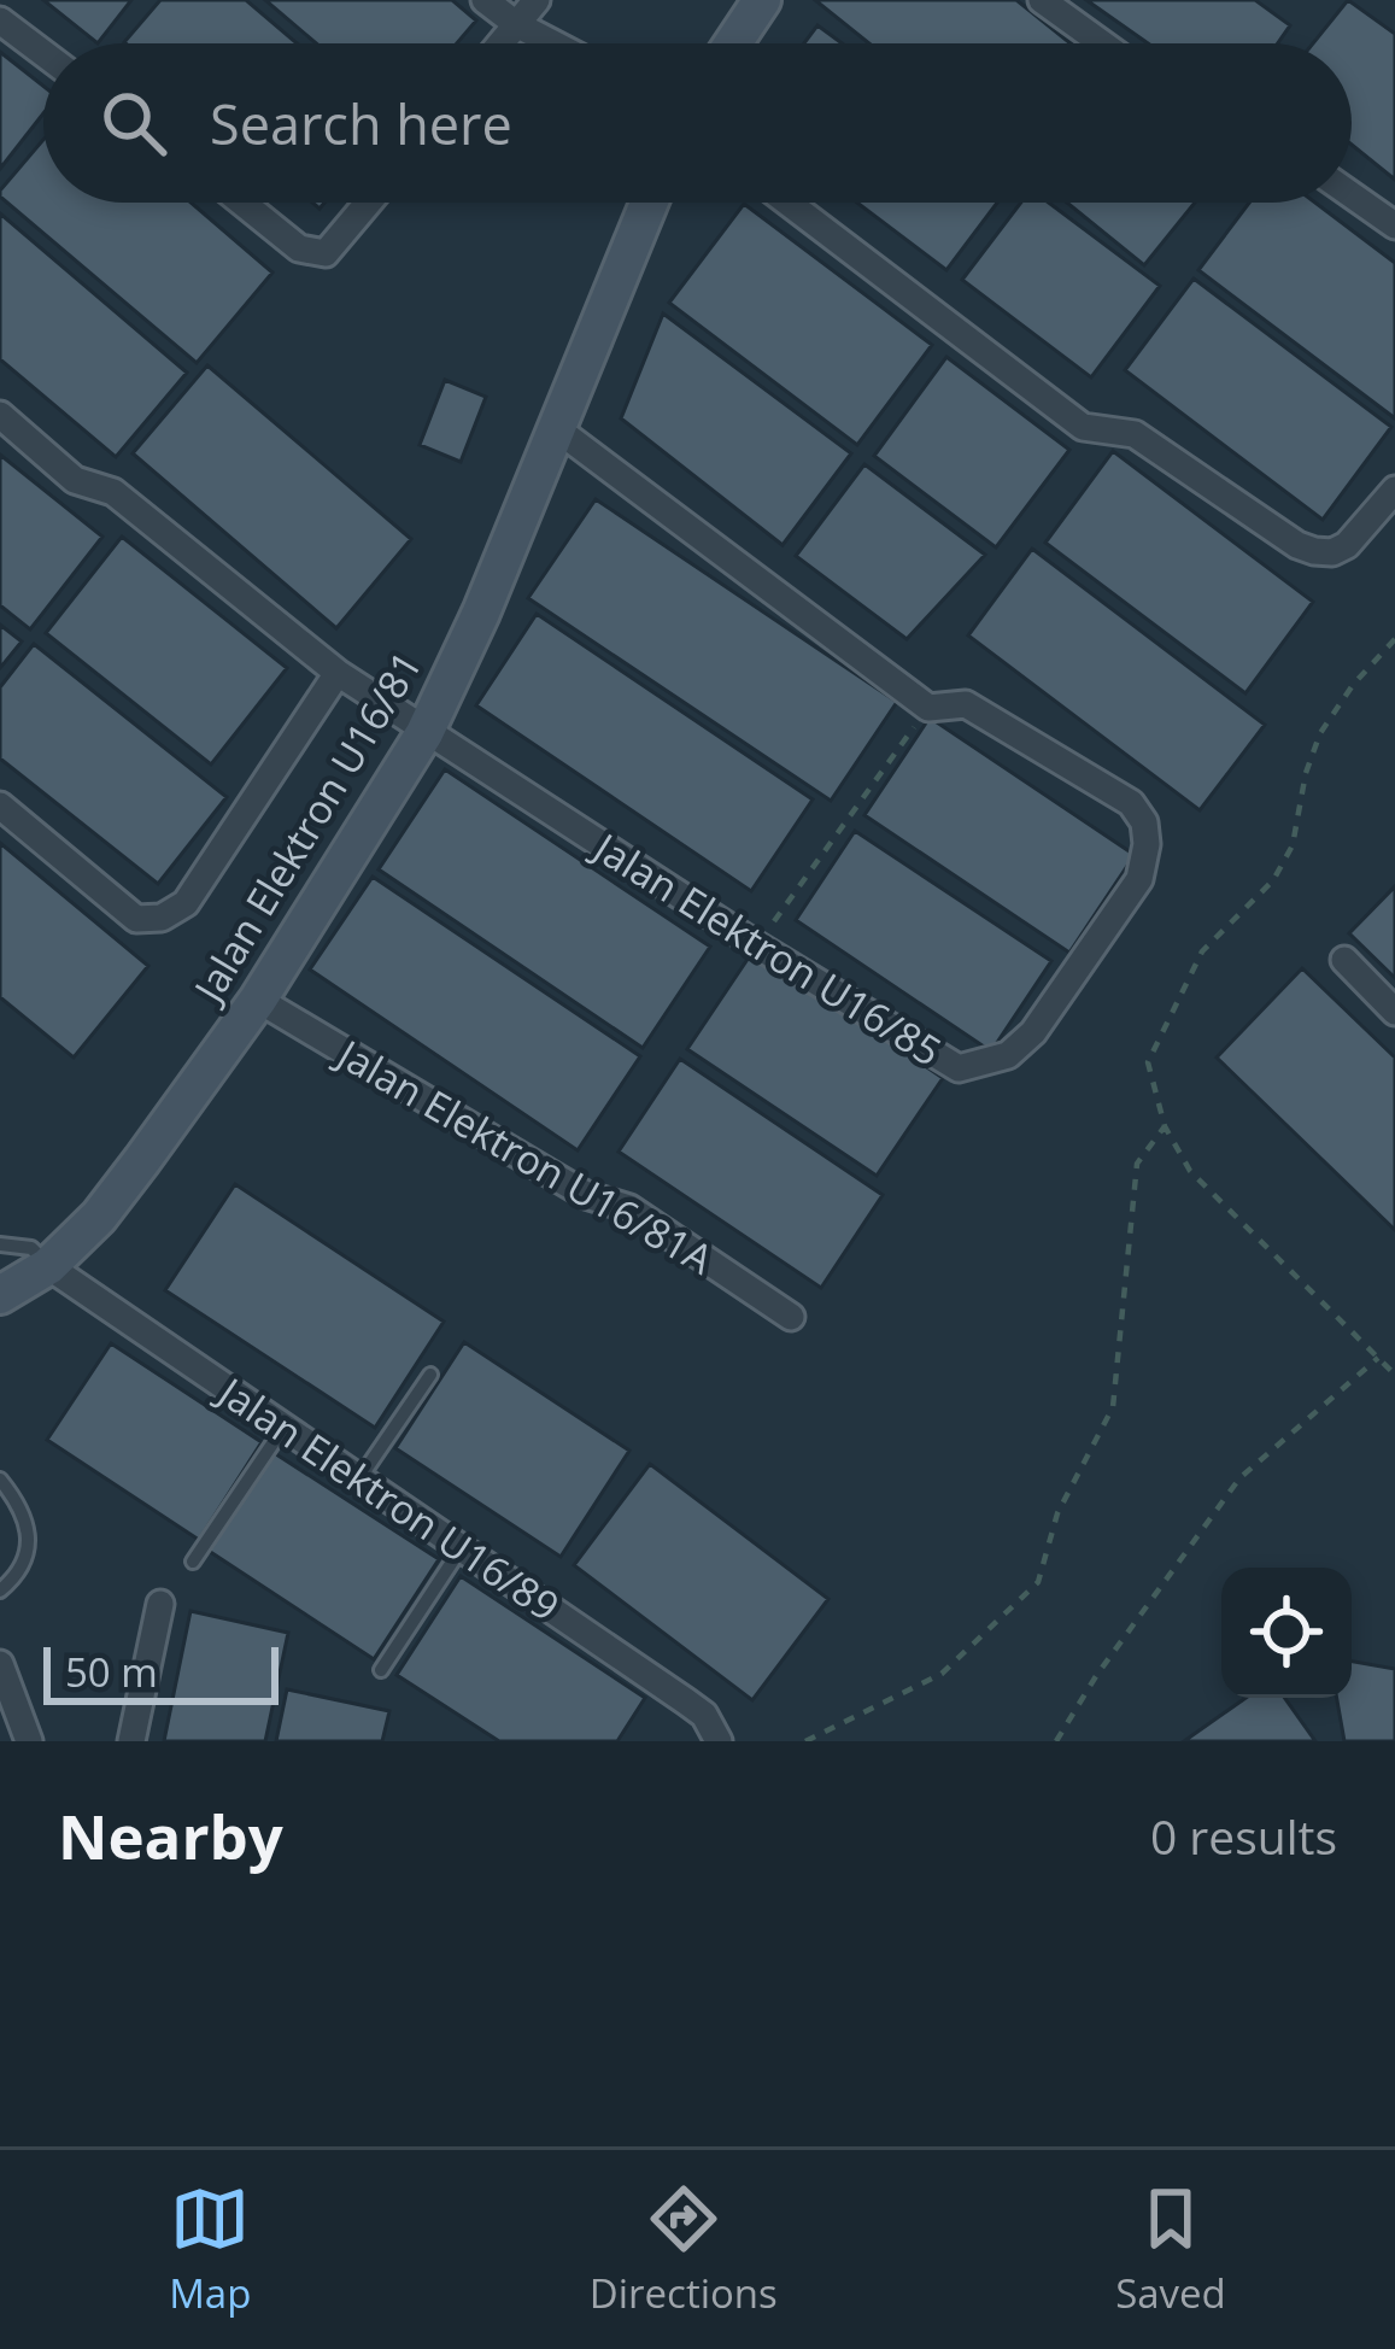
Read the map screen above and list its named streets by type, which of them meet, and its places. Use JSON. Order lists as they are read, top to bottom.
{
  "streets": {
    "street": [
      "Jalan Elektron U16/81",
      "Jalan Elektron U16/85",
      "Jalan Elektron U16/81A",
      "Jalan Elektron U16/89"
    ]
  },
  "crossings": [
    ["Jalan Elektron U16/81", "Jalan Elektron U16/85"],
    ["Jalan Elektron U16/81", "Jalan Elektron U16/81A"],
    ["Jalan Elektron U16/81", "Jalan Elektron U16/89"]
  ],
  "scale_bar": "50 m",
  "page": {
    "search": "Search here",
    "scale": "50 m",
    "heading": ["Nearby", "0 results"],
    "nav": ["Map", "Directions", "Saved"]
  }
}
